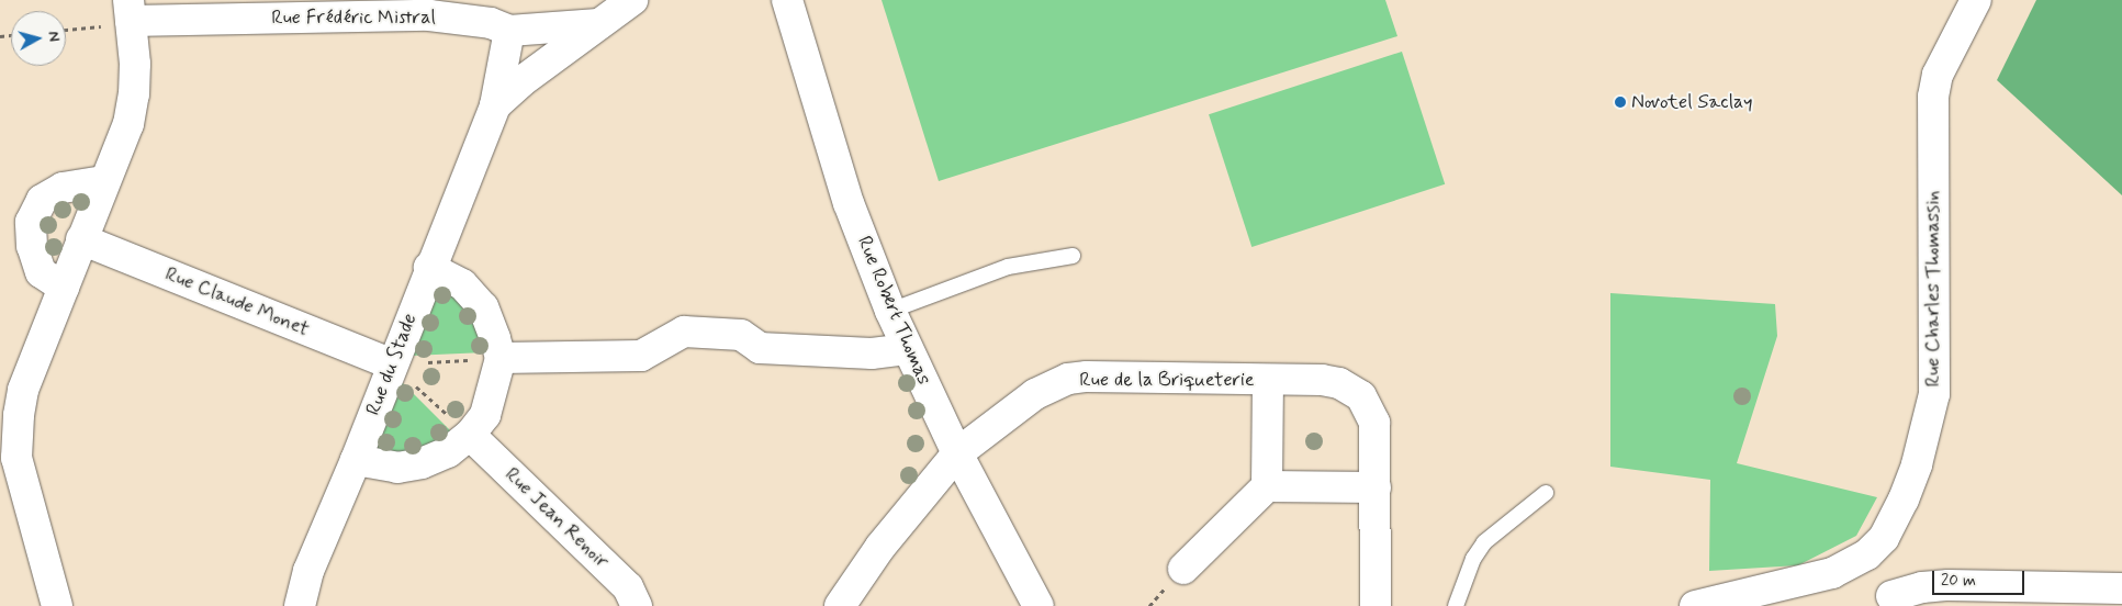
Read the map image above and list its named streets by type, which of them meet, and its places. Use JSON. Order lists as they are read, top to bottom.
{
  "streets": {
    "street": [
      "Rue Frédéric Mistral",
      "Rue Charles Thomassin",
      "Rue Claude Monet",
      "Rue Robert Thomas",
      "Rue du Stade",
      "Rue de la Briqueterie",
      "Rue Jean Renoir"
    ]
  },
  "crossings": [
    ["Rue Frédéric Mistral", "Rue du Stade"],
    ["Rue Claude Monet", "Rue du Stade"],
    ["Rue Robert Thomas", "Rue de la Briqueterie"]
  ],
  "places": ["Novotel Saclay"],
  "scale_bar": "20 m",
  "north": "right"
}
